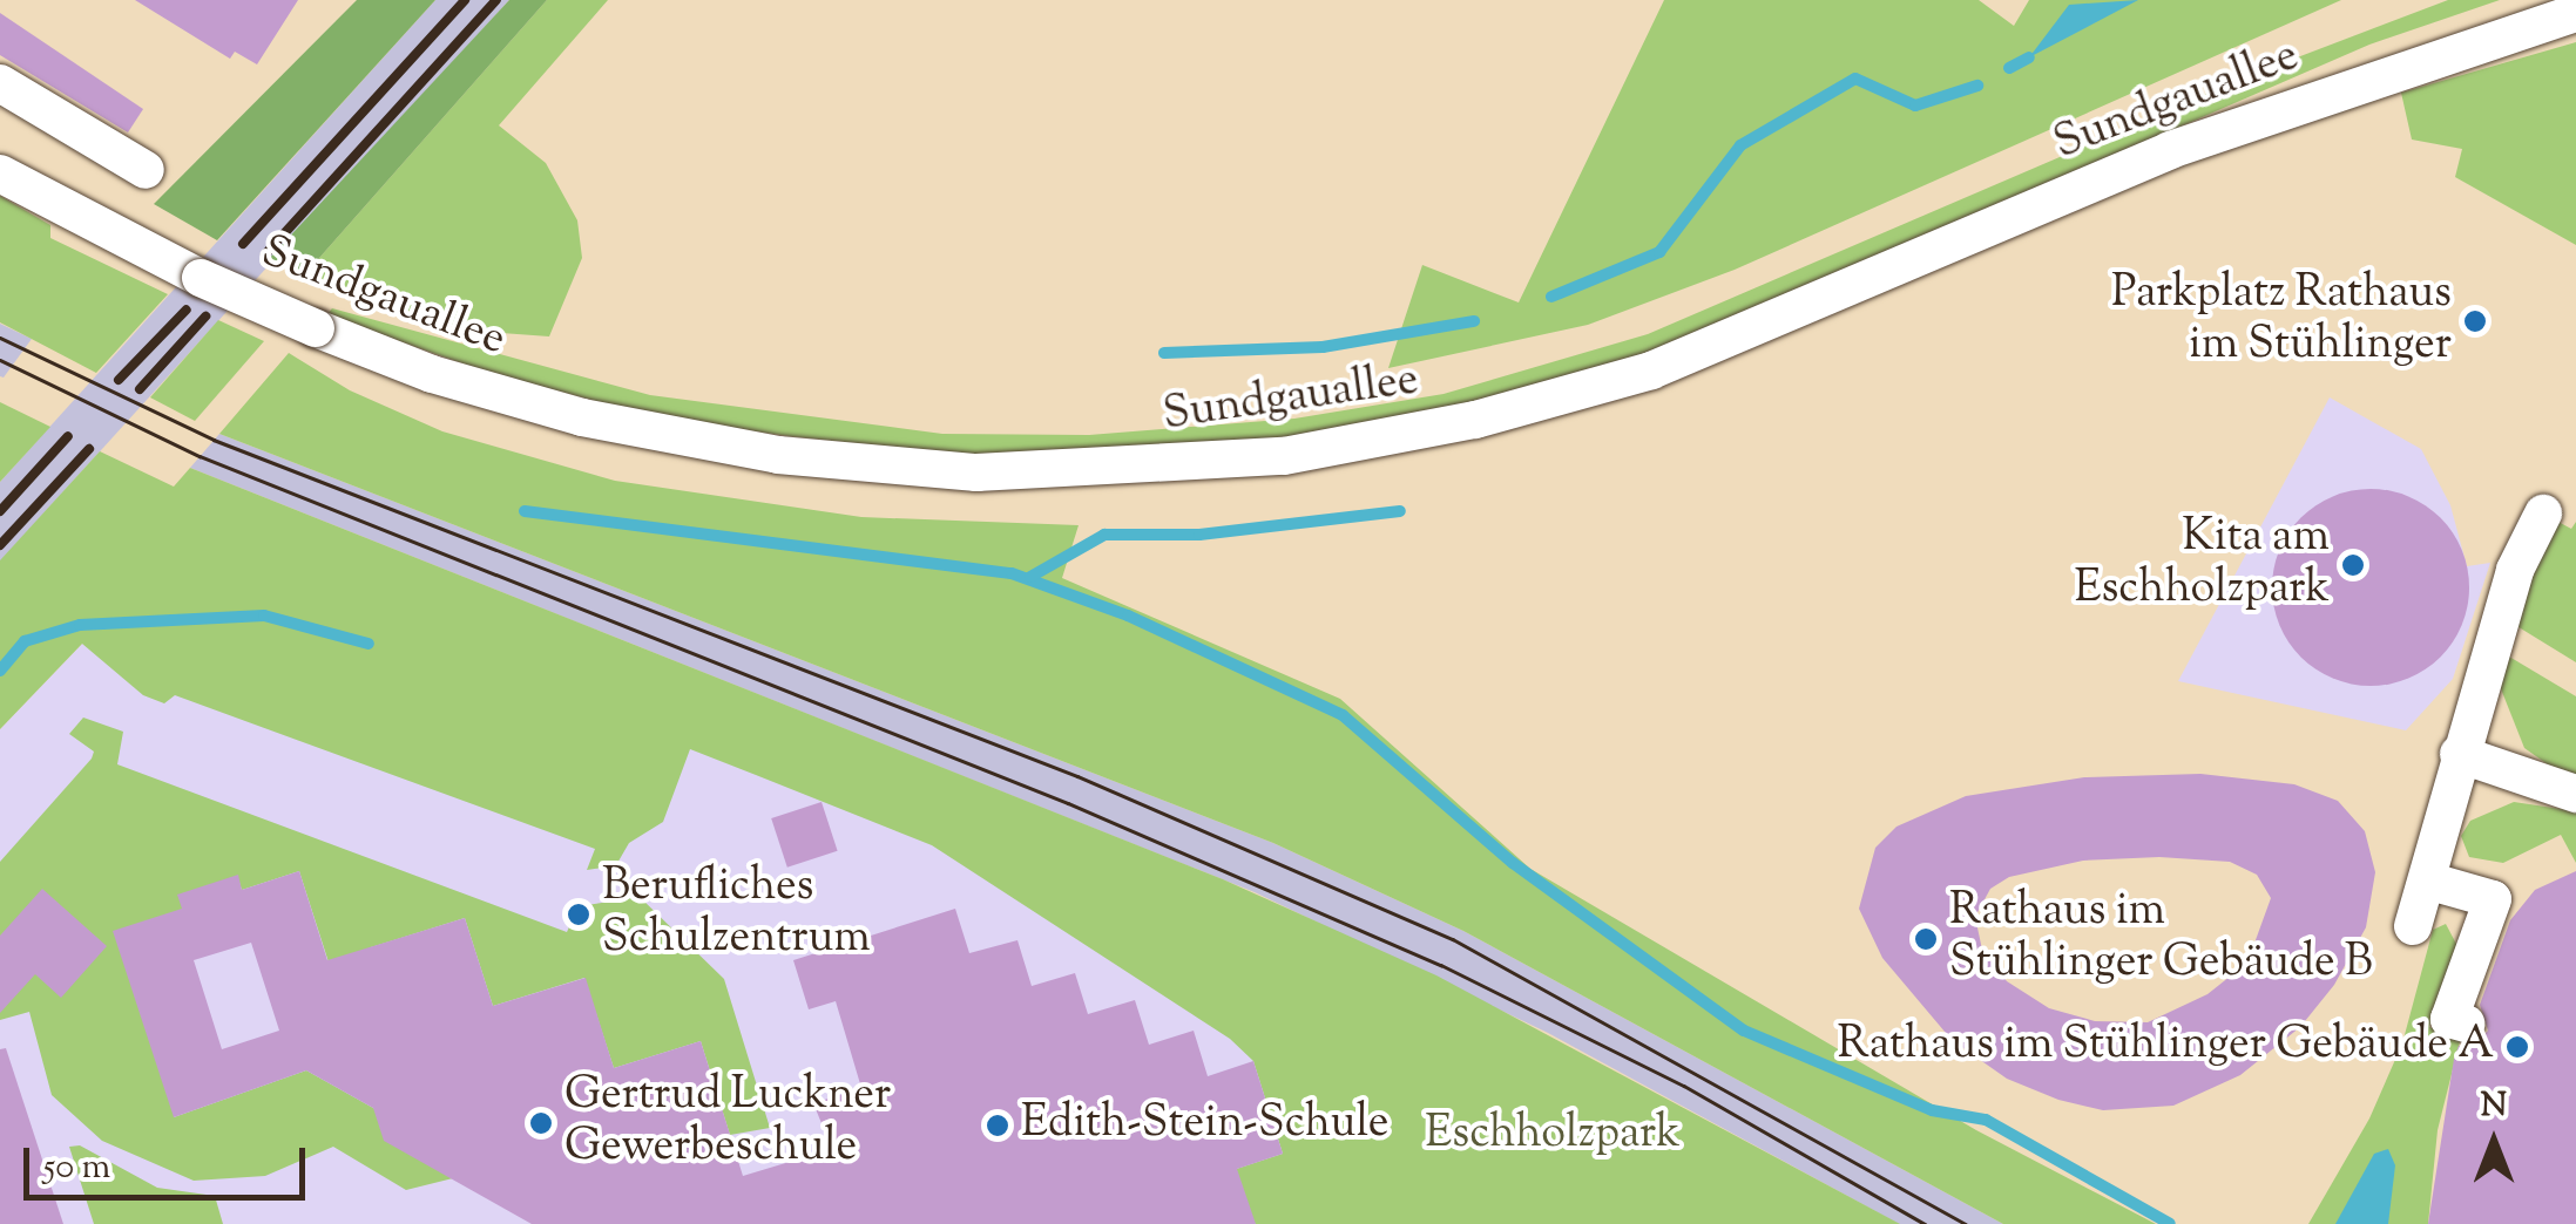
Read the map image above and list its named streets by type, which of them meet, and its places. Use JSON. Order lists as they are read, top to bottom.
{
  "streets": {
    "street": ["Sundgauallee"]
  },
  "parks": ["Eschholzpark"],
  "places": [
    "Parkplatz Rathaus im Stühlinger",
    "Kita am Eschholzpark",
    "Berufliches Schulzentrum",
    "Rathaus im Stühlinger Gebäude B",
    "Rathaus im Stühlinger Gebäude A",
    "Gertrud Luckner Gewerbeschule",
    "Edith-Stein-Schule"
  ],
  "scale_bar": "50 m",
  "north": "top"
}
